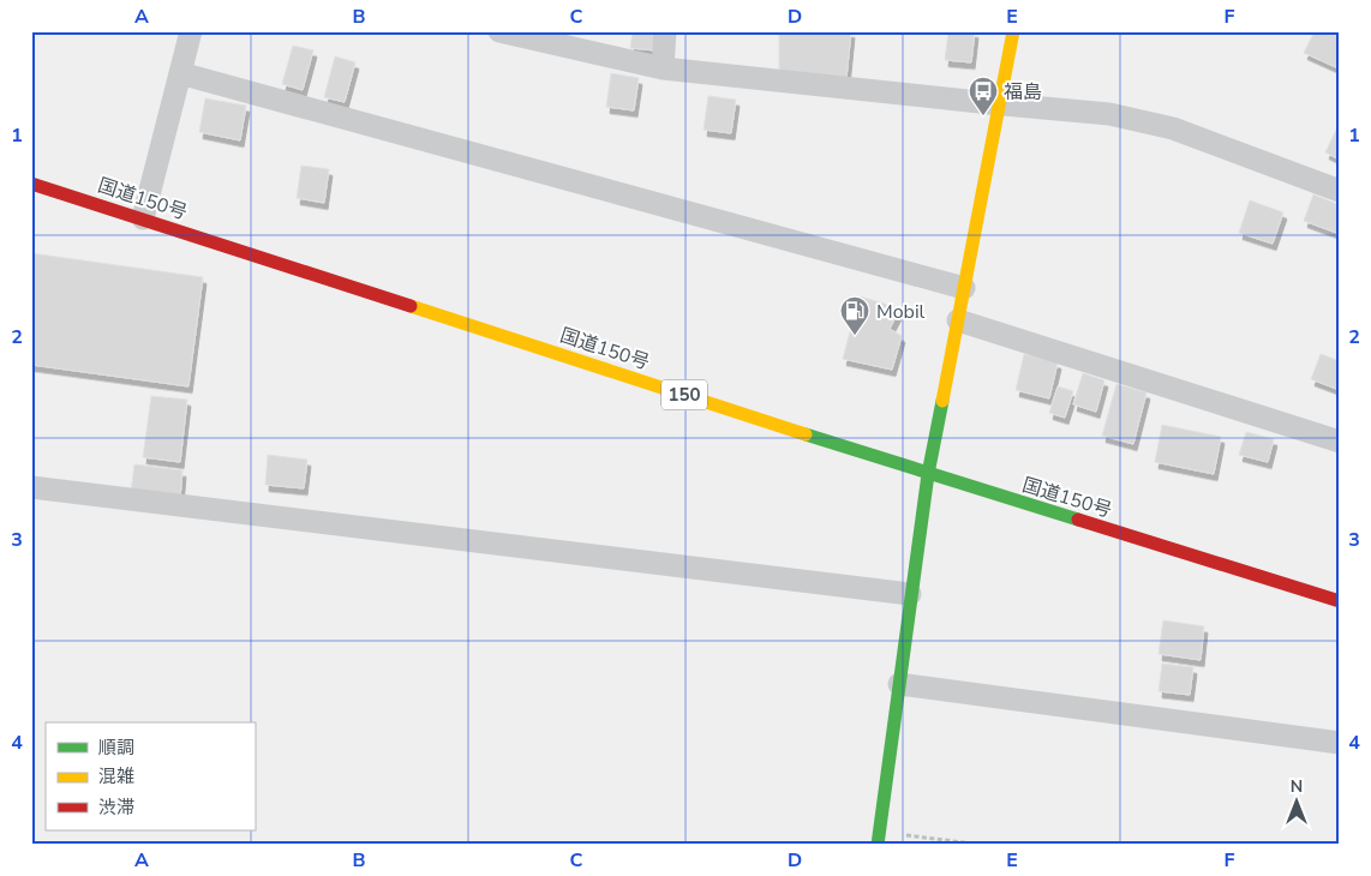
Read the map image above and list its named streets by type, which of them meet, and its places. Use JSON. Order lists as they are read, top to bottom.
{
  "streets": {
    "main road": ["国道150号", "150"]
  },
  "places": {
    "bus stop": ["福島"],
    "fuel station": ["Mobil"]
  },
  "legend": ["順調", "混雑", "渋滞"],
  "north": "top",
  "grid": {
    "columns": [
      "A",
      "B",
      "C",
      "D",
      "E",
      "F"
    ],
    "rows": [
      "1",
      "2",
      "3",
      "4"
    ]
  }
}
